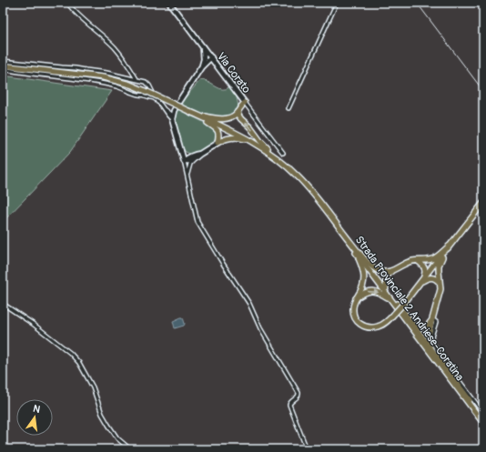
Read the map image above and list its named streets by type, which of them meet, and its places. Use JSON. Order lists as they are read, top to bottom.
{
  "streets": {
    "main road": ["Via Corato", "Strada Provinciale 2 Andriese-Coratina"]
  },
  "north": "top"
}
